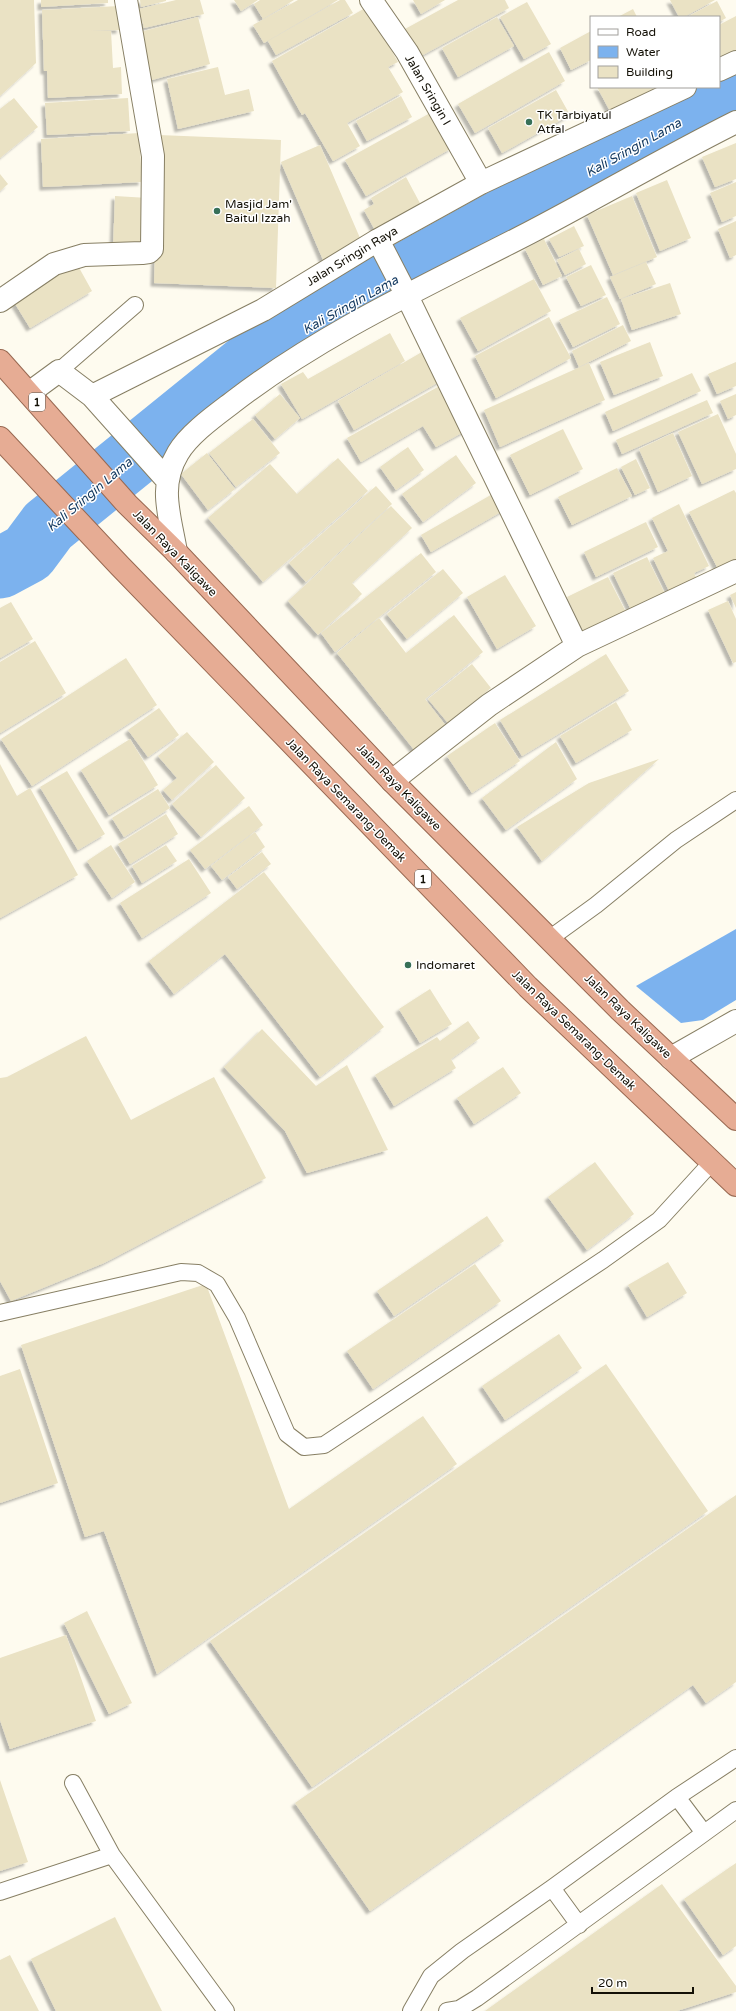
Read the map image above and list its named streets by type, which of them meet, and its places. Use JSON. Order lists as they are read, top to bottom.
{
  "streets": {
    "highway": ["1", "Jalan Raya Kaligawe", "Jalan Raya Semarang-Demak"],
    "street": ["Jalan Sringin I", "Jalan Sringin Raya"]
  },
  "crossings": [
    ["Jalan Sringin I", "Jalan Sringin Raya"],
    ["1", "Jalan Raya Kaligawe"]
  ],
  "water": ["Kali Sringin Lama"],
  "places": ["TK Tarbiyatul Atfal", "Masjid Jam' Baitul Izzah", "Indomaret"],
  "legend": ["Road", "Water", "Building"],
  "scale_bar": "20 m"
}
